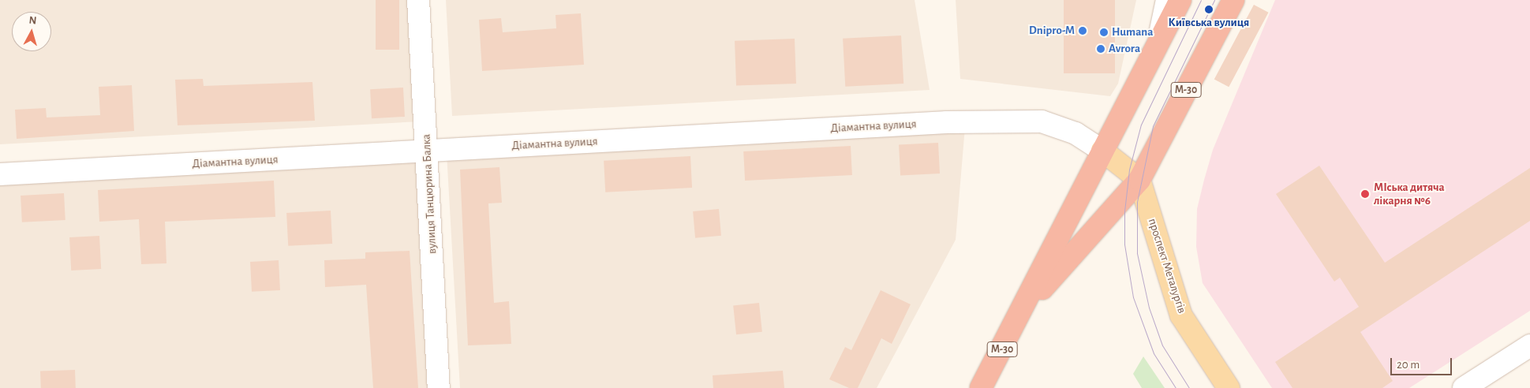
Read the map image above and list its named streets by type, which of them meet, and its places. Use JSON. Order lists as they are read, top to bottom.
{
  "streets": {
    "highway": ["М-30"],
    "main road": ["проспект Металургів"],
    "street": ["Діамантна вулиця", "вулиця Танцюрина Балка"]
  },
  "crossings": [
    ["М-30", "Діамантна вулиця"],
    ["М-30", "проспект Металургів"],
    ["Діамантна вулиця", "вулиця Танцюрина Балка"]
  ],
  "places": [
    "Київська вулиця",
    "Dnipro-M",
    "Humana",
    "Avrora",
    "МІська дитяча лікарня №6"
  ],
  "scale_bar": "20 m",
  "north": "top"
}
